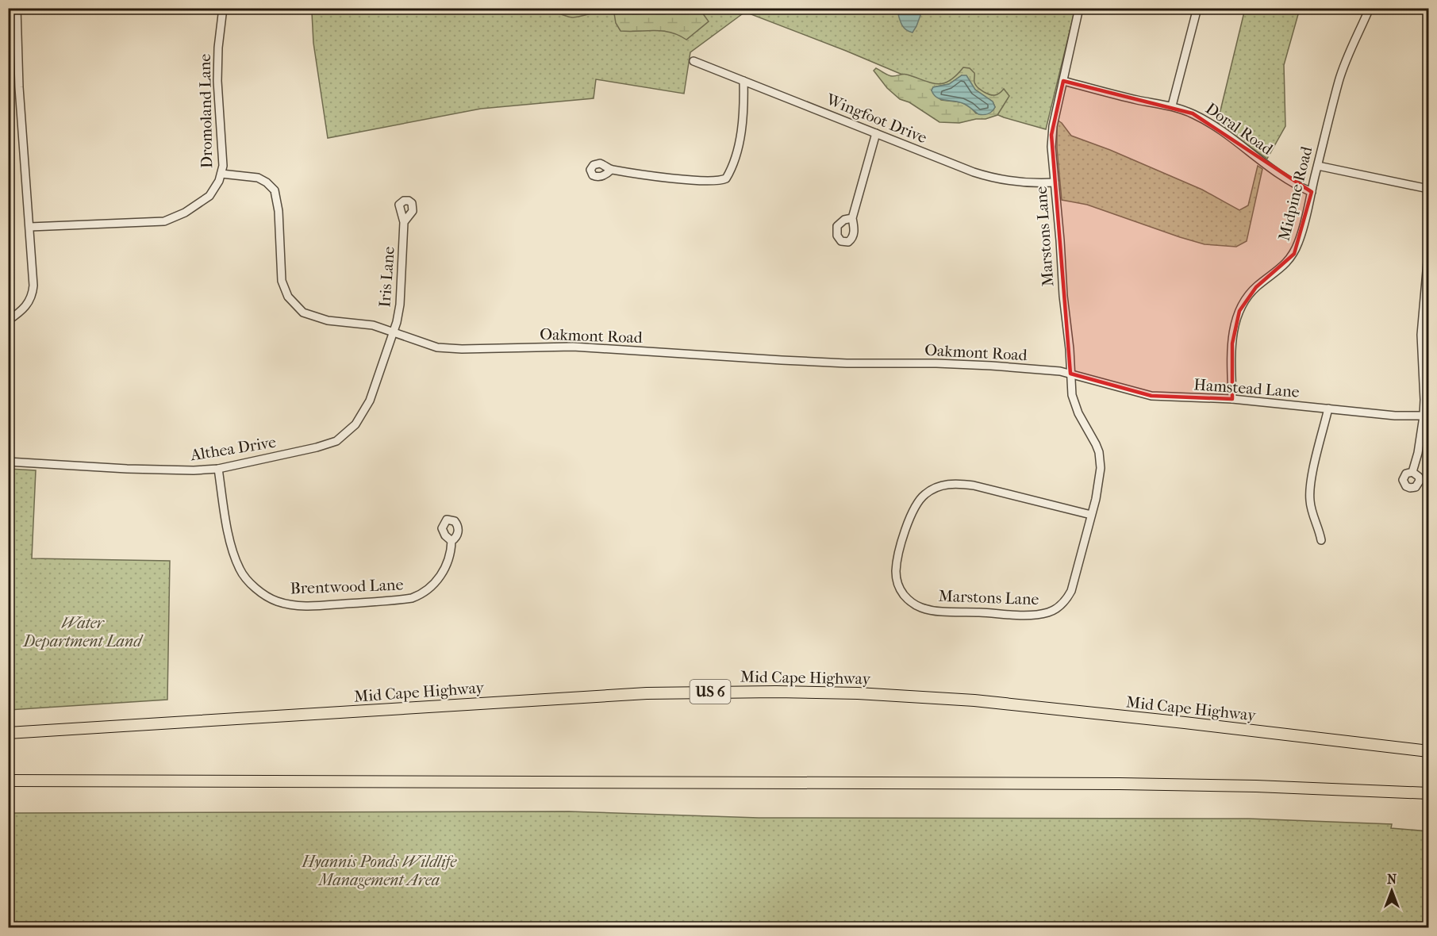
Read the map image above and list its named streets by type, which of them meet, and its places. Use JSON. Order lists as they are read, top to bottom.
{
  "streets": {
    "highway": ["Mid Cape Highway", "US 6"],
    "street": [
      "Dromoland Lane",
      "Wingfoot Drive",
      "Doral Road",
      "Midpine Road",
      "Marstons Lane",
      "Iris Lane",
      "Oakmont Road",
      "Hamstead Lane",
      "Althea Drive",
      "Brentwood Lane"
    ]
  },
  "crossings": [
    ["Dromoland Lane", "Oakmont Road"],
    ["Wingfoot Drive", "Marstons Lane"],
    ["Doral Road", "Midpine Road"],
    ["Doral Road", "Marstons Lane"],
    ["Midpine Road", "Hamstead Lane"],
    ["Marstons Lane", "Oakmont Road"],
    ["Marstons Lane", "Hamstead Lane"],
    ["Iris Lane", "Oakmont Road"],
    ["Iris Lane", "Althea Drive"],
    ["Oakmont Road", "Hamstead Lane"],
    ["Oakmont Road", "Althea Drive"],
    ["Althea Drive", "Brentwood Lane"]
  ],
  "parks": ["Water Department Land", "Hyannis Ponds Wildlife Management Area"],
  "north": "top"
}
